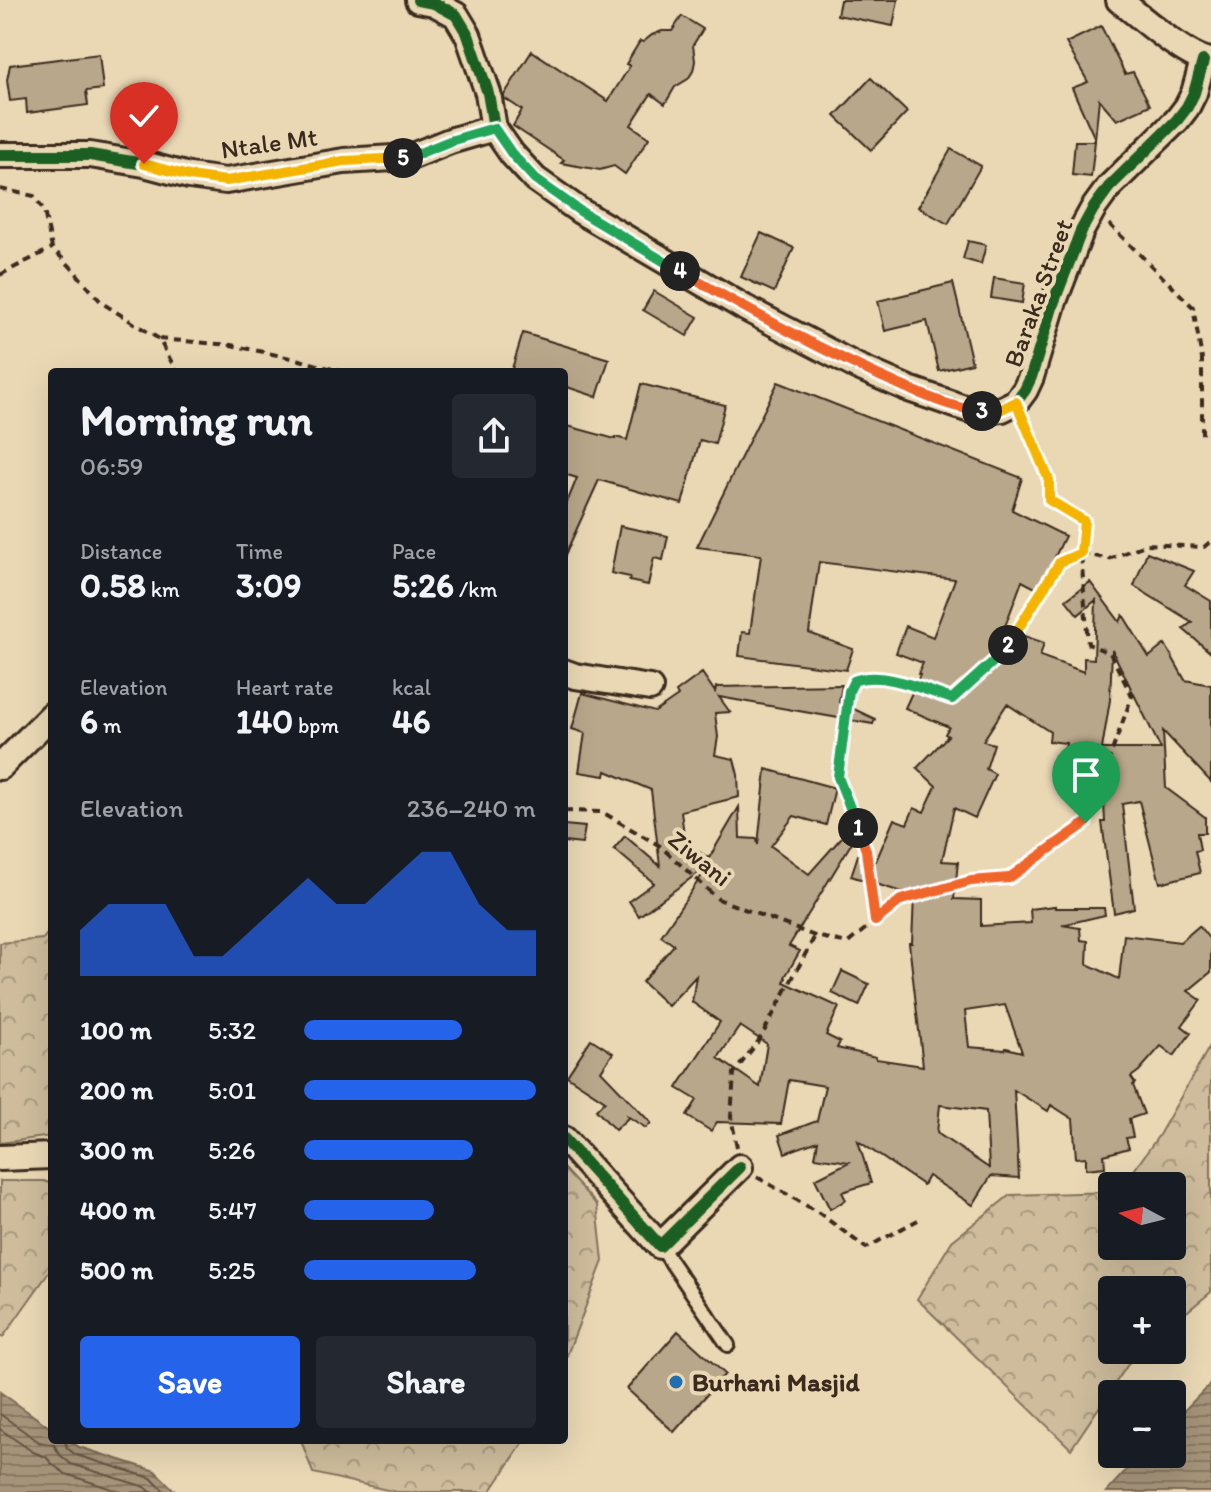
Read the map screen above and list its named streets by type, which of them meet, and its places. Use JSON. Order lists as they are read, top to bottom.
{
  "streets": {
    "street": ["Ntale Mt", "Baraka Street"],
    "path": ["Ziwani"]
  },
  "crossings": [
    ["Ntale Mt", "Baraka Street"]
  ],
  "places": ["Burhani Masjid"],
  "north": "left",
  "page": {
    "pins": [
      "5",
      "4",
      "3",
      "2",
      "1"
    ],
    "heading": ["Morning run", "06:59"],
    "stats": [
      ["Distance", "0.58 km"],
      ["Time", "3:09"],
      ["Pace", "5:26 /km"],
      ["Elevation", "6 m"],
      ["Heart rate", "140 bpm"],
      ["kcal", "46"]
    ],
    "chart": ["Elevation", "236–240 m"],
    "list": [
      {
        "name": "100 m",
        "note": "5:32"
      },
      {
        "name": "200 m",
        "note": "5:01"
      },
      {
        "name": "300 m",
        "note": "5:26"
      },
      {
        "name": "400 m",
        "note": "5:47"
      },
      {
        "name": "500 m",
        "note": "5:25"
      }
    ],
    "map_buttons": ["+", "−"],
    "buttons": ["Save", "Share"]
  }
}
